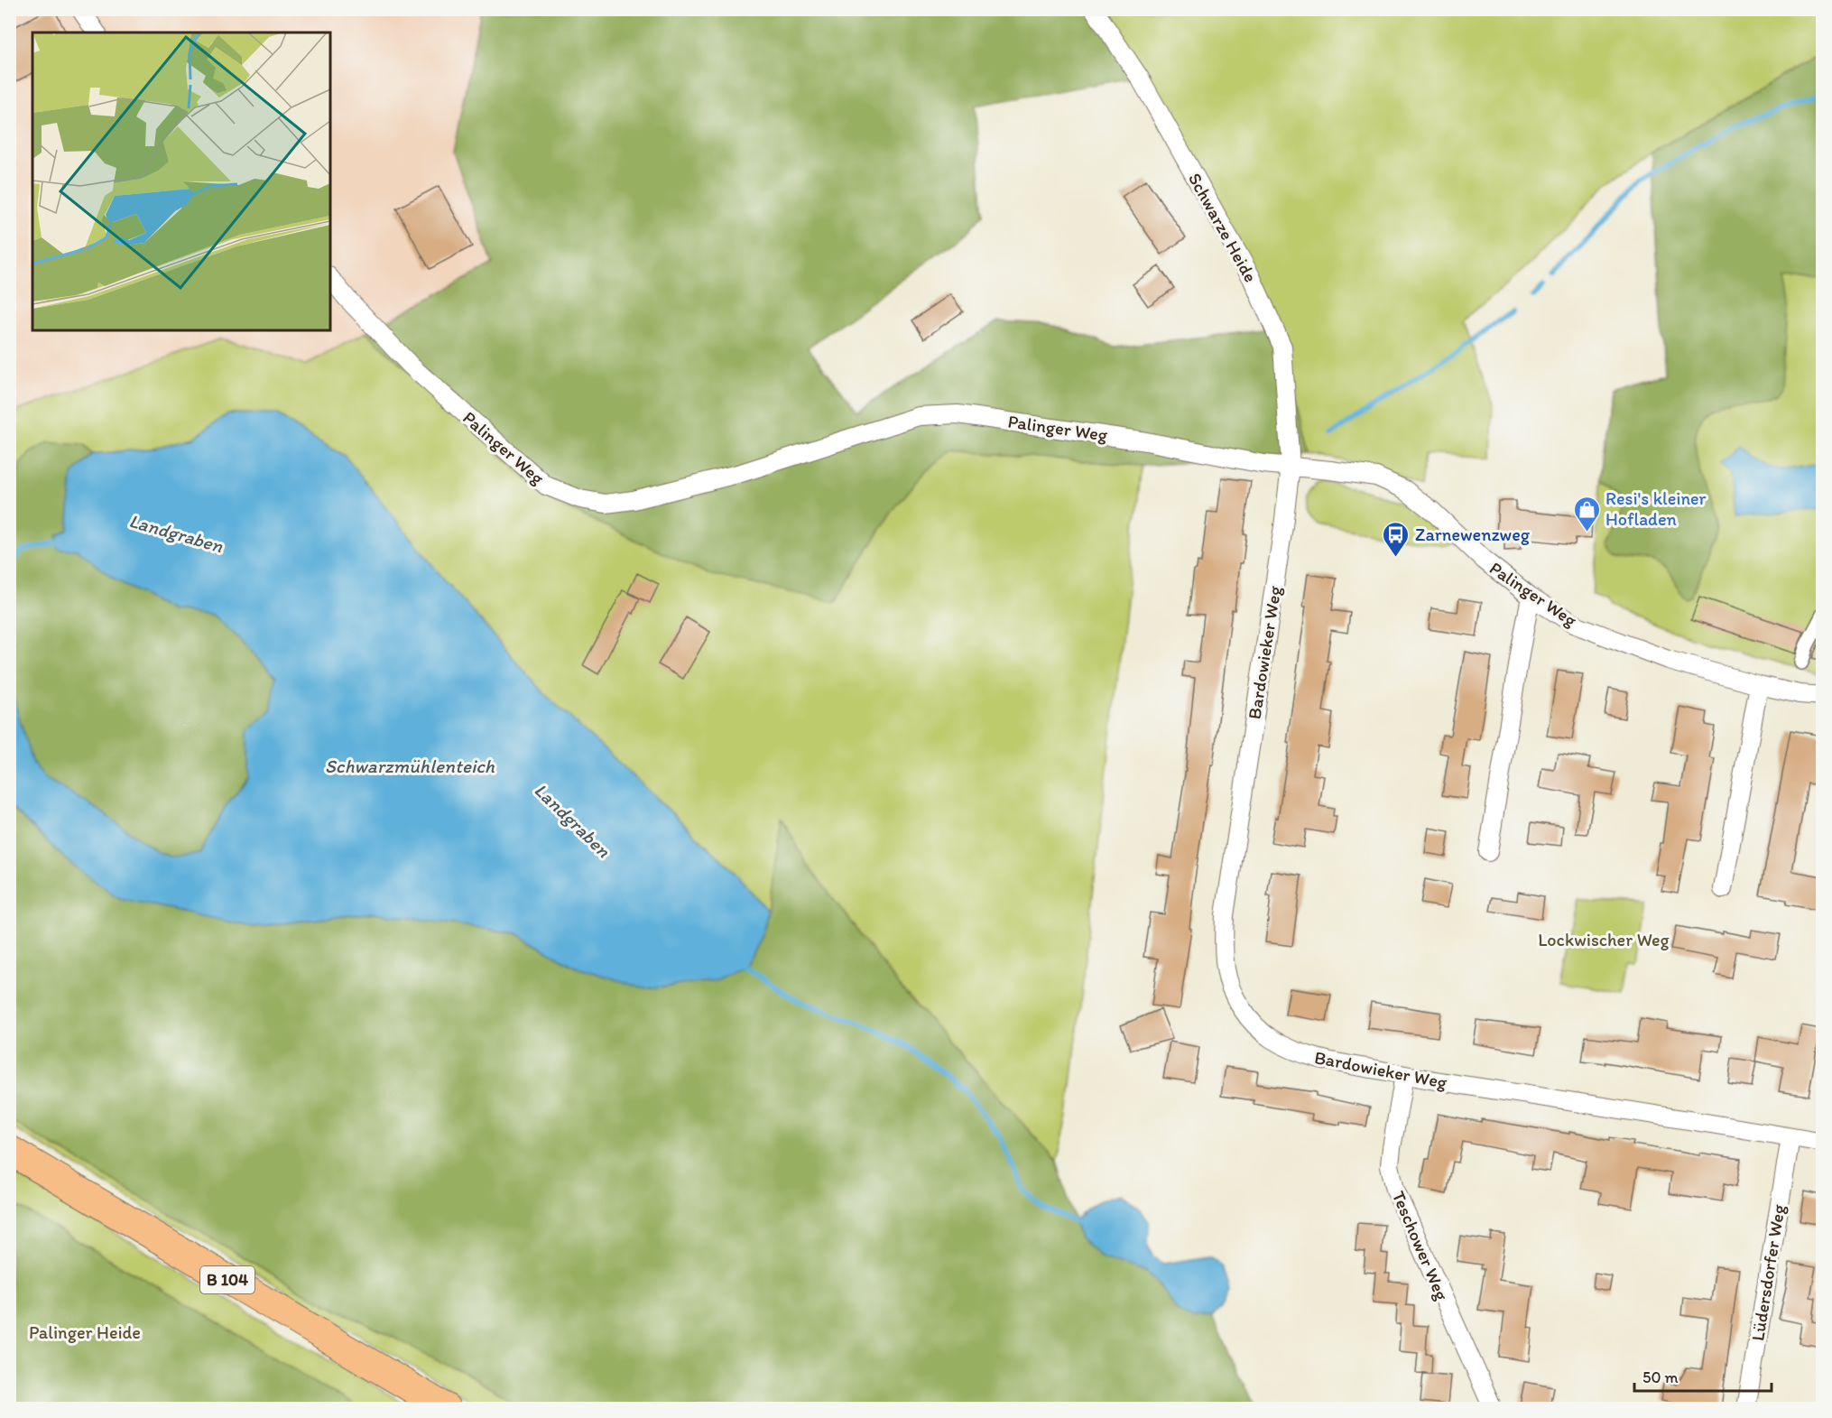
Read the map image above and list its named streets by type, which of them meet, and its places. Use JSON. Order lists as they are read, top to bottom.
{
  "streets": {
    "main road": ["B 104"],
    "street": [
      "Schwarze Heide",
      "Palinger Weg",
      "Bardowieker Weg",
      "Teschower Weg",
      "Lüdersdorfer Weg"
    ]
  },
  "crossings": [
    ["Schwarze Heide", "Palinger Weg"],
    ["Schwarze Heide", "Bardowieker Weg"],
    ["Palinger Weg", "Bardowieker Weg"],
    ["Bardowieker Weg", "Teschower Weg"],
    ["Bardowieker Weg", "Lüdersdorfer Weg"]
  ],
  "water": ["Landgraben", "Schwarzmühlenteich"],
  "parks": ["Lockwischer Weg", "Palinger Heide"],
  "places": {
    "shop": ["Resi's kleiner Hofladen"],
    "bus stop": ["Zarnewenzweg"]
  },
  "scale_bar": "50 m"
}
